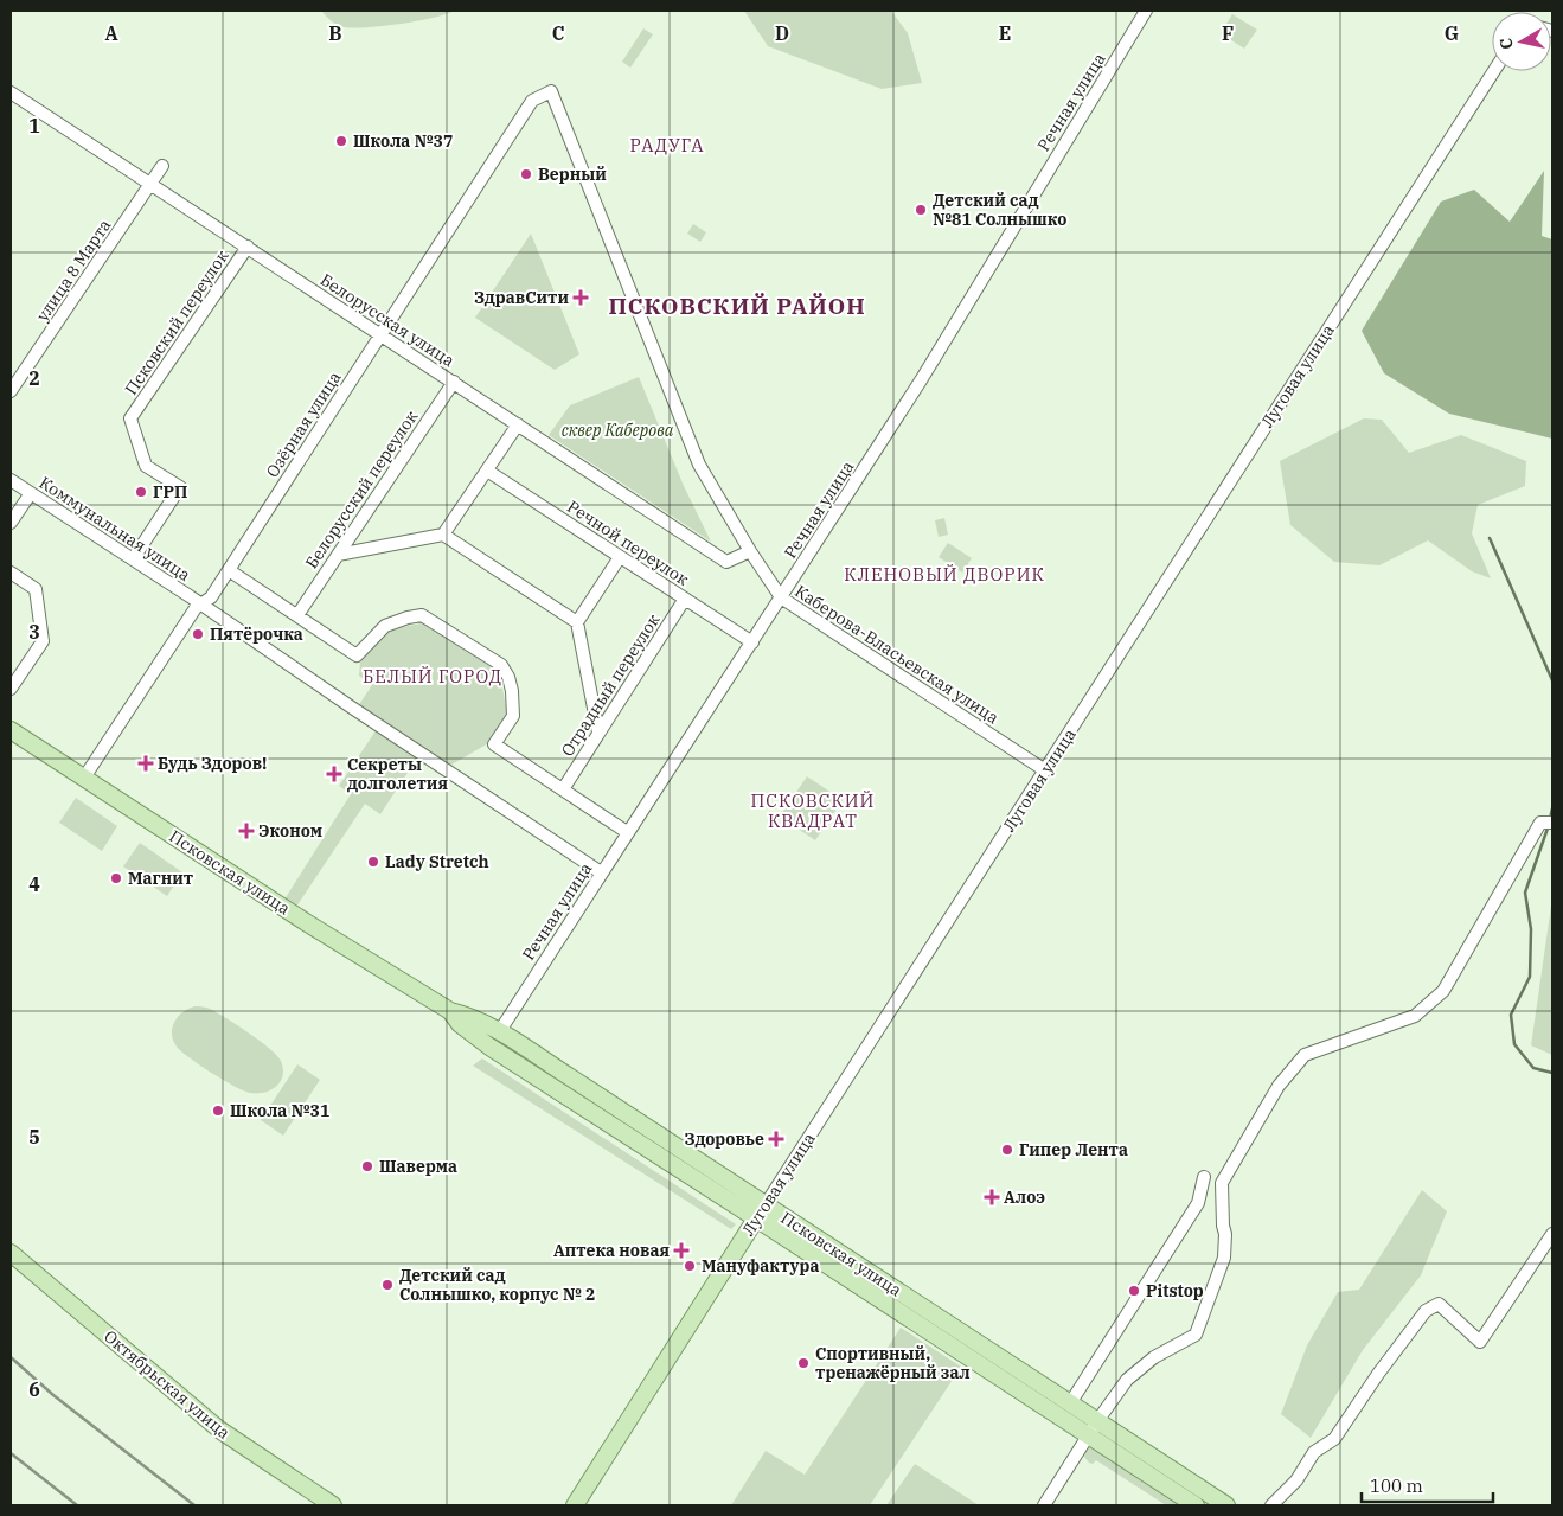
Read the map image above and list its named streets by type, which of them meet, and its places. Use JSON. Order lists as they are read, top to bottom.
{
  "streets": {
    "main road": ["Луговая улица", "Псковская улица", "Октябрьская улица"],
    "street": [
      "Речная улица",
      "улица 8 Марта",
      "Белорусская улица",
      "Псковский переулок",
      "Озёрная улица",
      "Белорусский переулок",
      "Коммунальная улица",
      "Речной переулок",
      "Каберова-Власьевская улица",
      "Отрадный переулок"
    ]
  },
  "crossings": [
    ["Речная улица", "Коммунальная улица"],
    ["Речная улица", "Речной переулок"],
    ["Речная улица", "Каберова-Власьевская улица"],
    ["Речная улица", "Псковская улица"],
    ["улица 8 Марта", "Белорусская улица"],
    ["Белорусская улица", "Псковский переулок"],
    ["Белорусская улица", "Озёрная улица"],
    ["Белорусская улица", "Белорусский переулок"],
    ["Белорусская улица", "Каберова-Власьевская улица"],
    ["Псковский переулок", "Коммунальная улица"],
    ["Луговая улица", "Каберова-Власьевская улица"],
    ["Луговая улица", "Псковская улица"],
    ["Озёрная улица", "Коммунальная улица"],
    ["Озёрная улица", "Каберова-Власьевская улица"],
    ["Озёрная улица", "Псковская улица"],
    ["Речной переулок", "Отрадный переулок"]
  ],
  "districts": [
    "РАДУГА",
    "ПСКОВСКИЙ РАЙОН",
    "КЛЕНОВЫЙ ДВОРИК",
    "БЕЛЫЙ ГОРОД",
    "ПСКОВСКИЙ КВАДРАТ"
  ],
  "parks": ["сквер Каберова"],
  "places": {
    "other": [
      "Школа №37",
      "Верный",
      "Детский сад №81 Солнышко",
      "ГРП",
      "Пятёрочка",
      "Lady Stretch",
      "Магнит",
      "Школа №31",
      "Гипер Лента",
      "Шаверма",
      "Мануфактура",
      "Детский сад Солнышко, корпус № 2",
      "Pitstop",
      "Спортивный, тренажёрный зал"
    ],
    "health": [
      "ЗдравСити",
      "Будь Здоров!",
      "Секреты долголетия",
      "Эконом",
      "Здоровье",
      "Алоэ",
      "Аптека новая"
    ]
  },
  "scale_bar": "100 m",
  "north": "left",
  "grid": {
    "columns": [
      "A",
      "B",
      "C",
      "D",
      "E",
      "F",
      "G"
    ],
    "rows": [
      "1",
      "2",
      "3",
      "4",
      "5",
      "6"
    ]
  }
}
